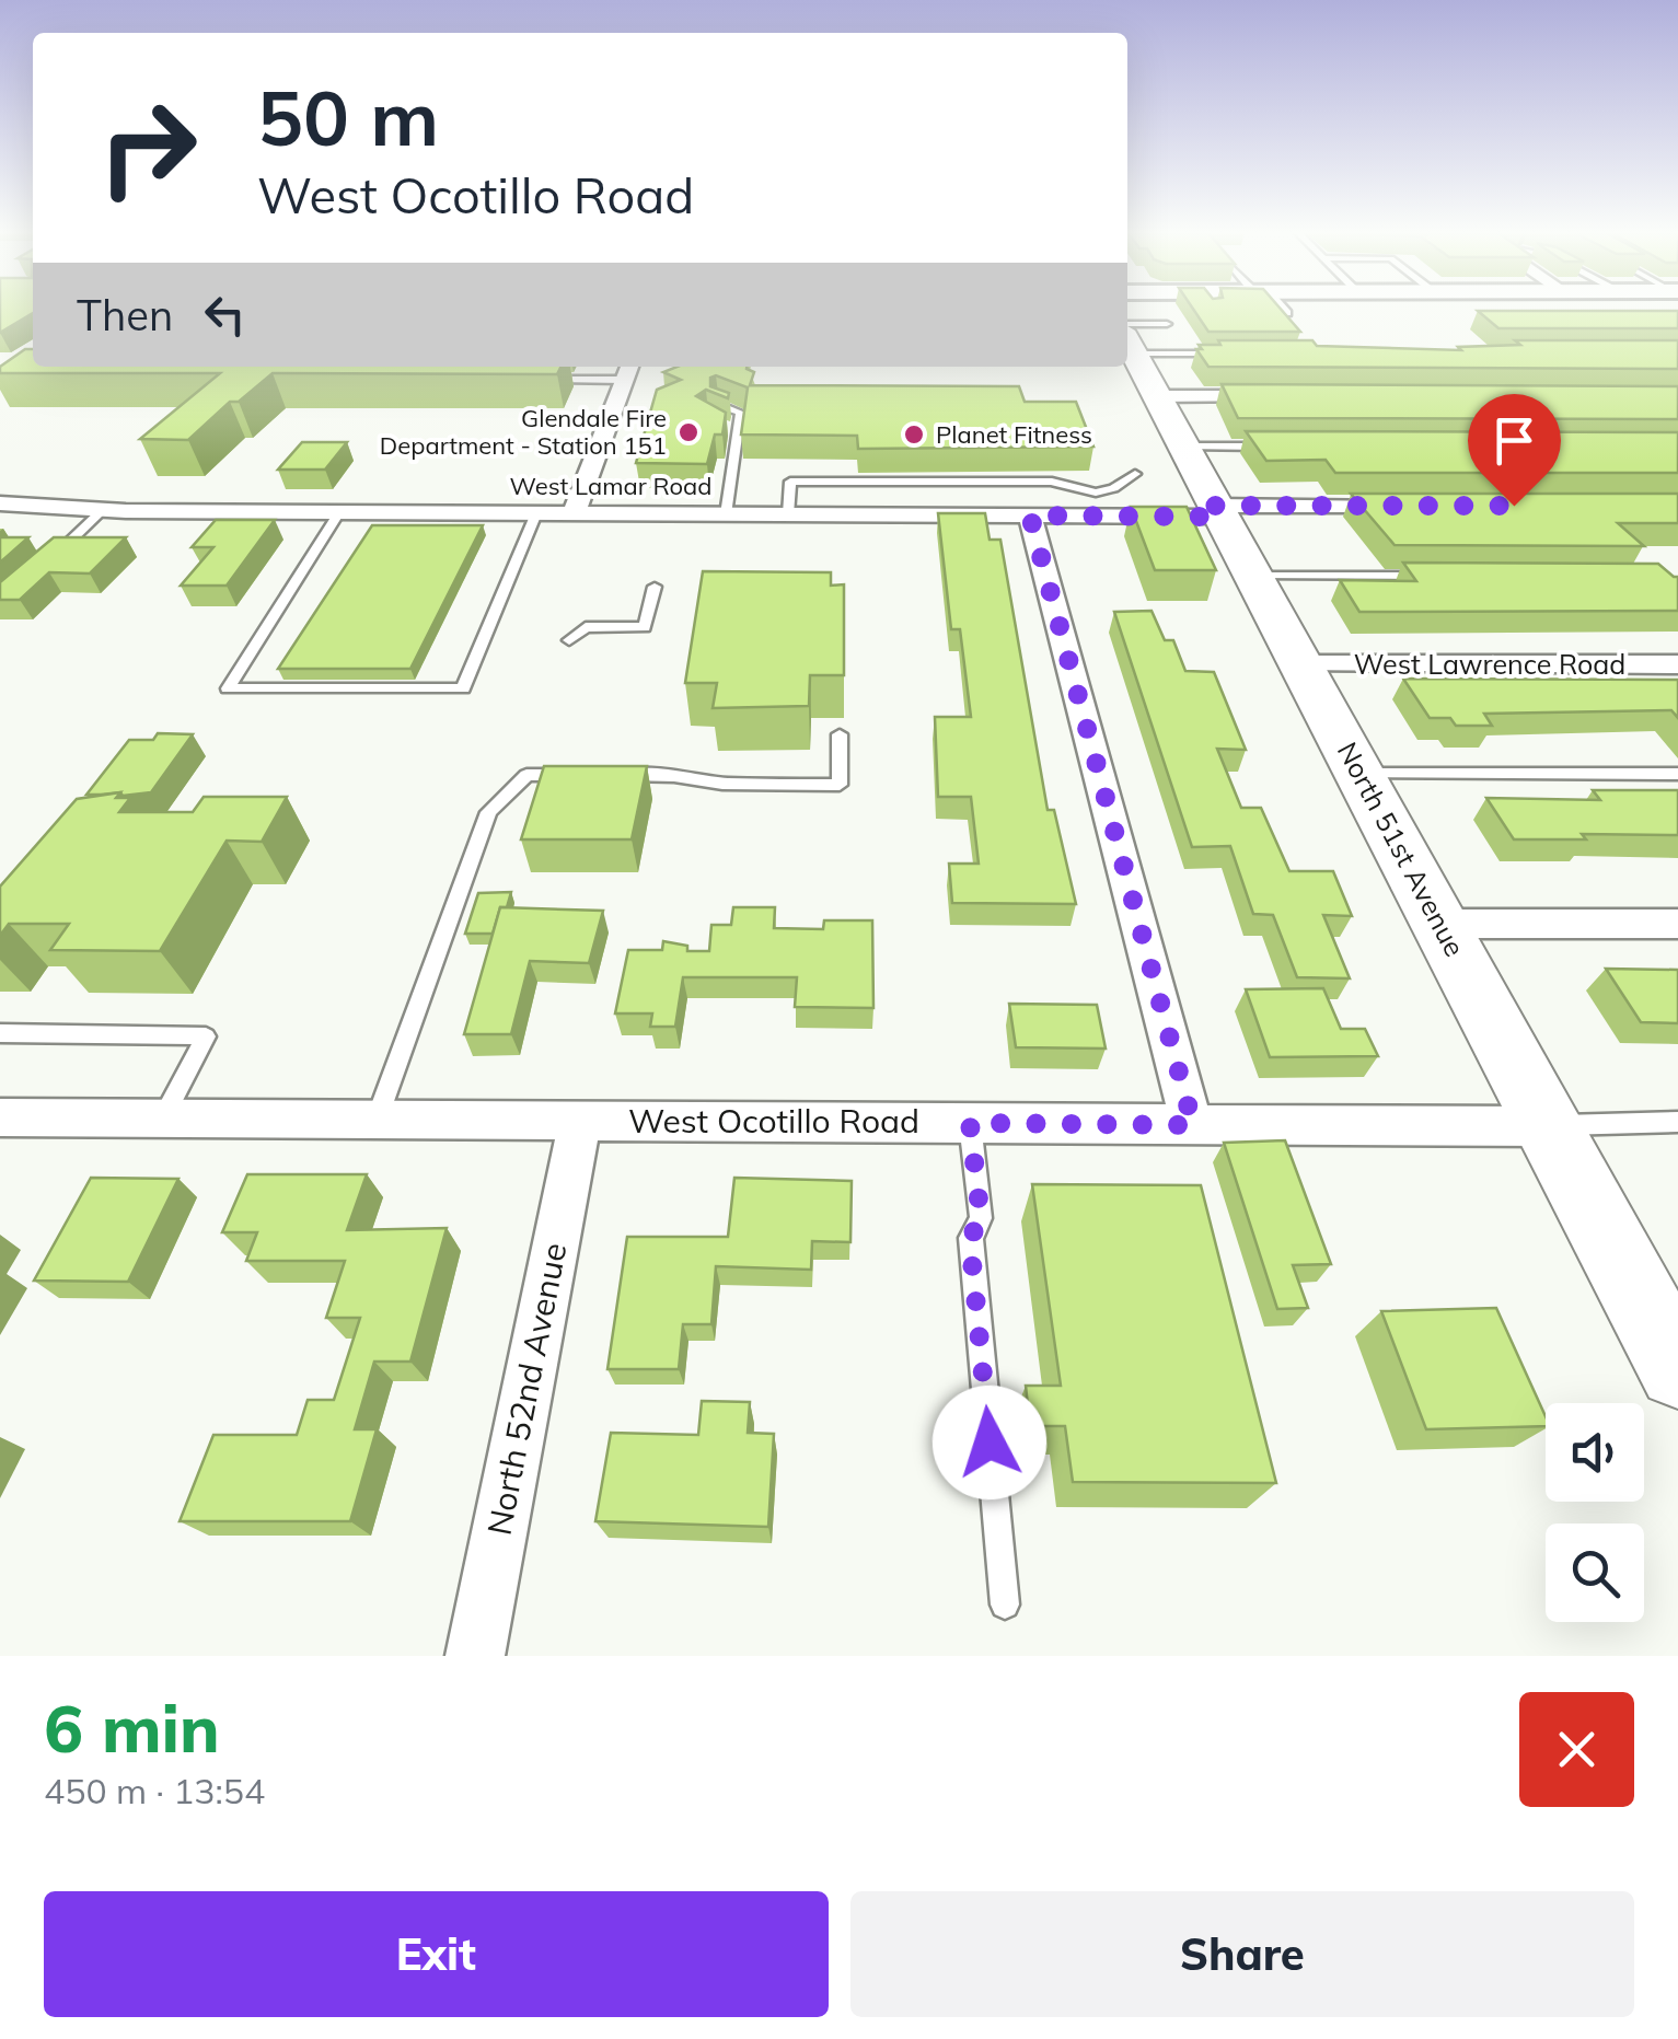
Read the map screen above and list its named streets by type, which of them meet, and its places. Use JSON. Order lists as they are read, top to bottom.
{
  "streets": {
    "main road": ["North 51st Avenue"],
    "street": [
      "West Lamar Road",
      "West Lawrence Road",
      "West Ocotillo Road",
      "North 52nd Avenue"
    ]
  },
  "crossings": [
    ["West Lamar Road", "North 51st Avenue"],
    ["West Lawrence Road", "North 51st Avenue"],
    ["North 51st Avenue", "West Ocotillo Road"],
    ["West Ocotillo Road", "North 52nd Avenue"]
  ],
  "places": ["Glendale Fire Department - Station 151", "Planet Fitness"],
  "page": {
    "turn": ["50 m", "West Ocotillo Road"],
    "then": "Then",
    "heading": ["6 min", "450 m · 13:54"],
    "buttons": ["Exit", "Share"]
  }
}
